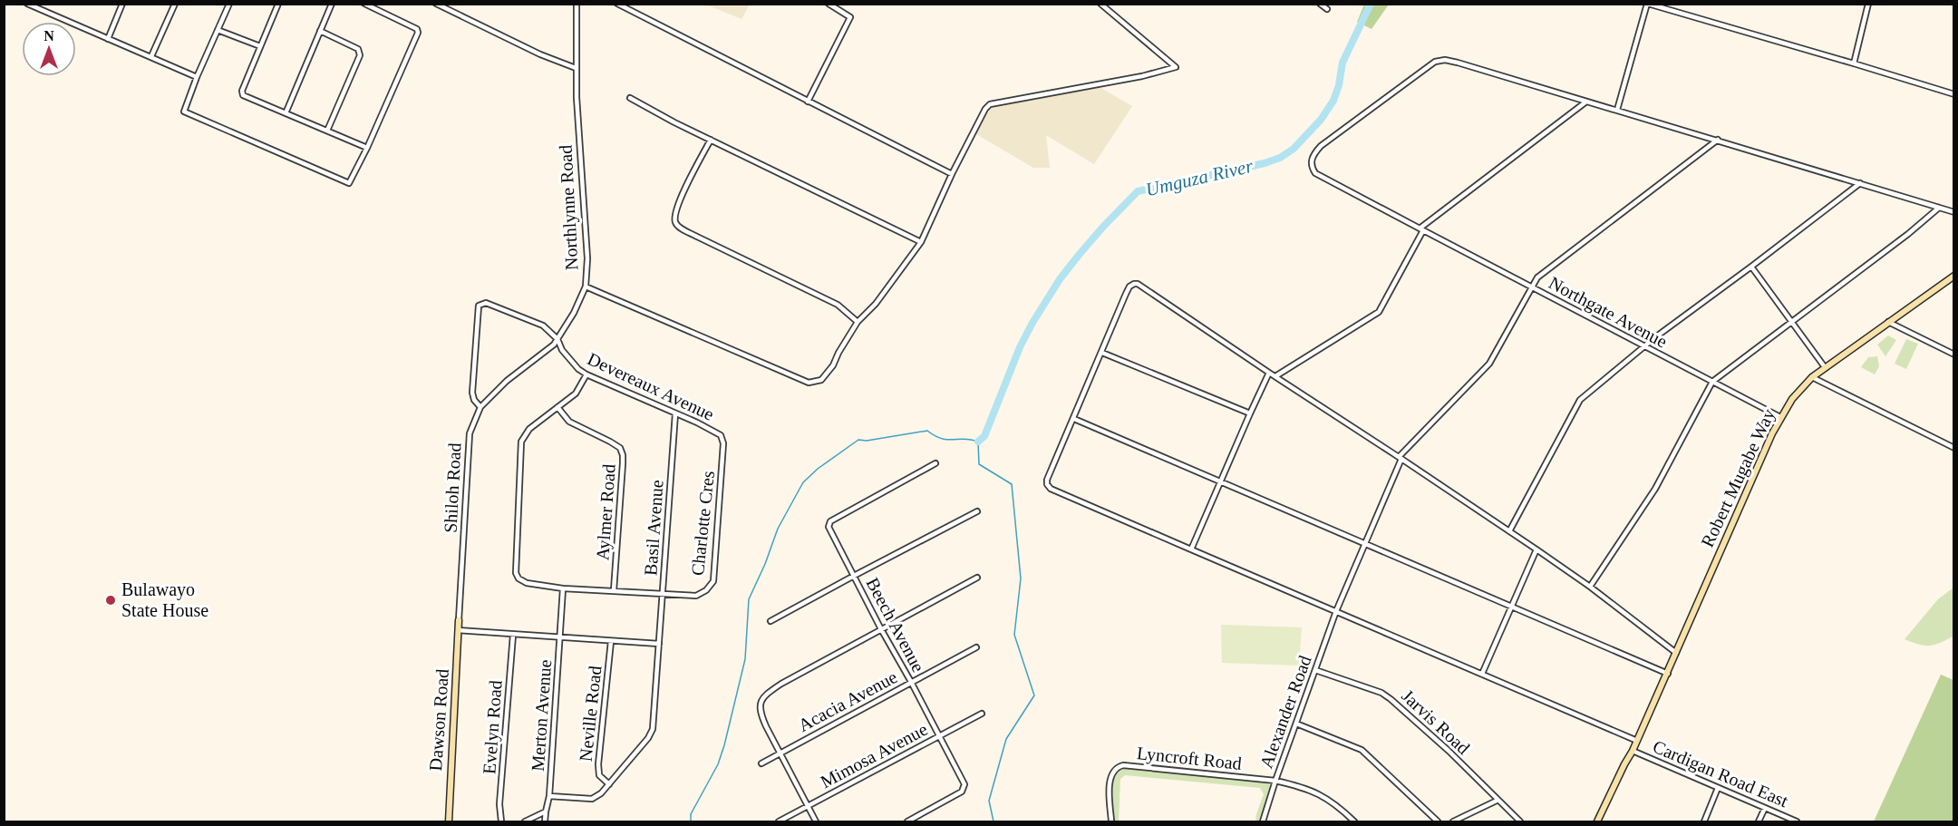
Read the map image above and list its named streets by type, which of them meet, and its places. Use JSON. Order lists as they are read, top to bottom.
{
  "streets": {
    "main road": ["Robert Mugabe Way", "Dawson Road"],
    "street": [
      "Northlynne Road",
      "Northgate Avenue",
      "Devereaux Avenue",
      "Shiloh Road",
      "Aylmer Road",
      "Charlotte Cres",
      "Basil Avenue",
      "Beech Avenue",
      "Acacia Avenue",
      "Alexander Road",
      "Neville Road",
      "Merton Avenue",
      "Jarvis Road",
      "Evelyn Road",
      "Mimosa Avenue",
      "Lyncroft Road",
      "Cardigan Road East"
    ]
  },
  "crossings": [
    ["Northlynne Road", "Devereaux Avenue"],
    ["Northlynne Road", "Shiloh Road"],
    ["Northgate Avenue", "Robert Mugabe Way"],
    ["Devereaux Avenue", "Shiloh Road"],
    ["Devereaux Avenue", "Charlotte Cres"],
    ["Devereaux Avenue", "Basil Avenue"],
    ["Robert Mugabe Way", "Cardigan Road East"],
    ["Shiloh Road", "Dawson Road"],
    ["Aylmer Road", "Charlotte Cres"],
    ["Charlotte Cres", "Basil Avenue"],
    ["Basil Avenue", "Neville Road"],
    ["Basil Avenue", "Merton Avenue"],
    ["Beech Avenue", "Acacia Avenue"],
    ["Beech Avenue", "Mimosa Avenue"],
    ["Alexander Road", "Jarvis Road"],
    ["Alexander Road", "Lyncroft Road"]
  ],
  "water": ["Umguza River"],
  "places": ["Bulawayo State House"],
  "north": "top"
}
